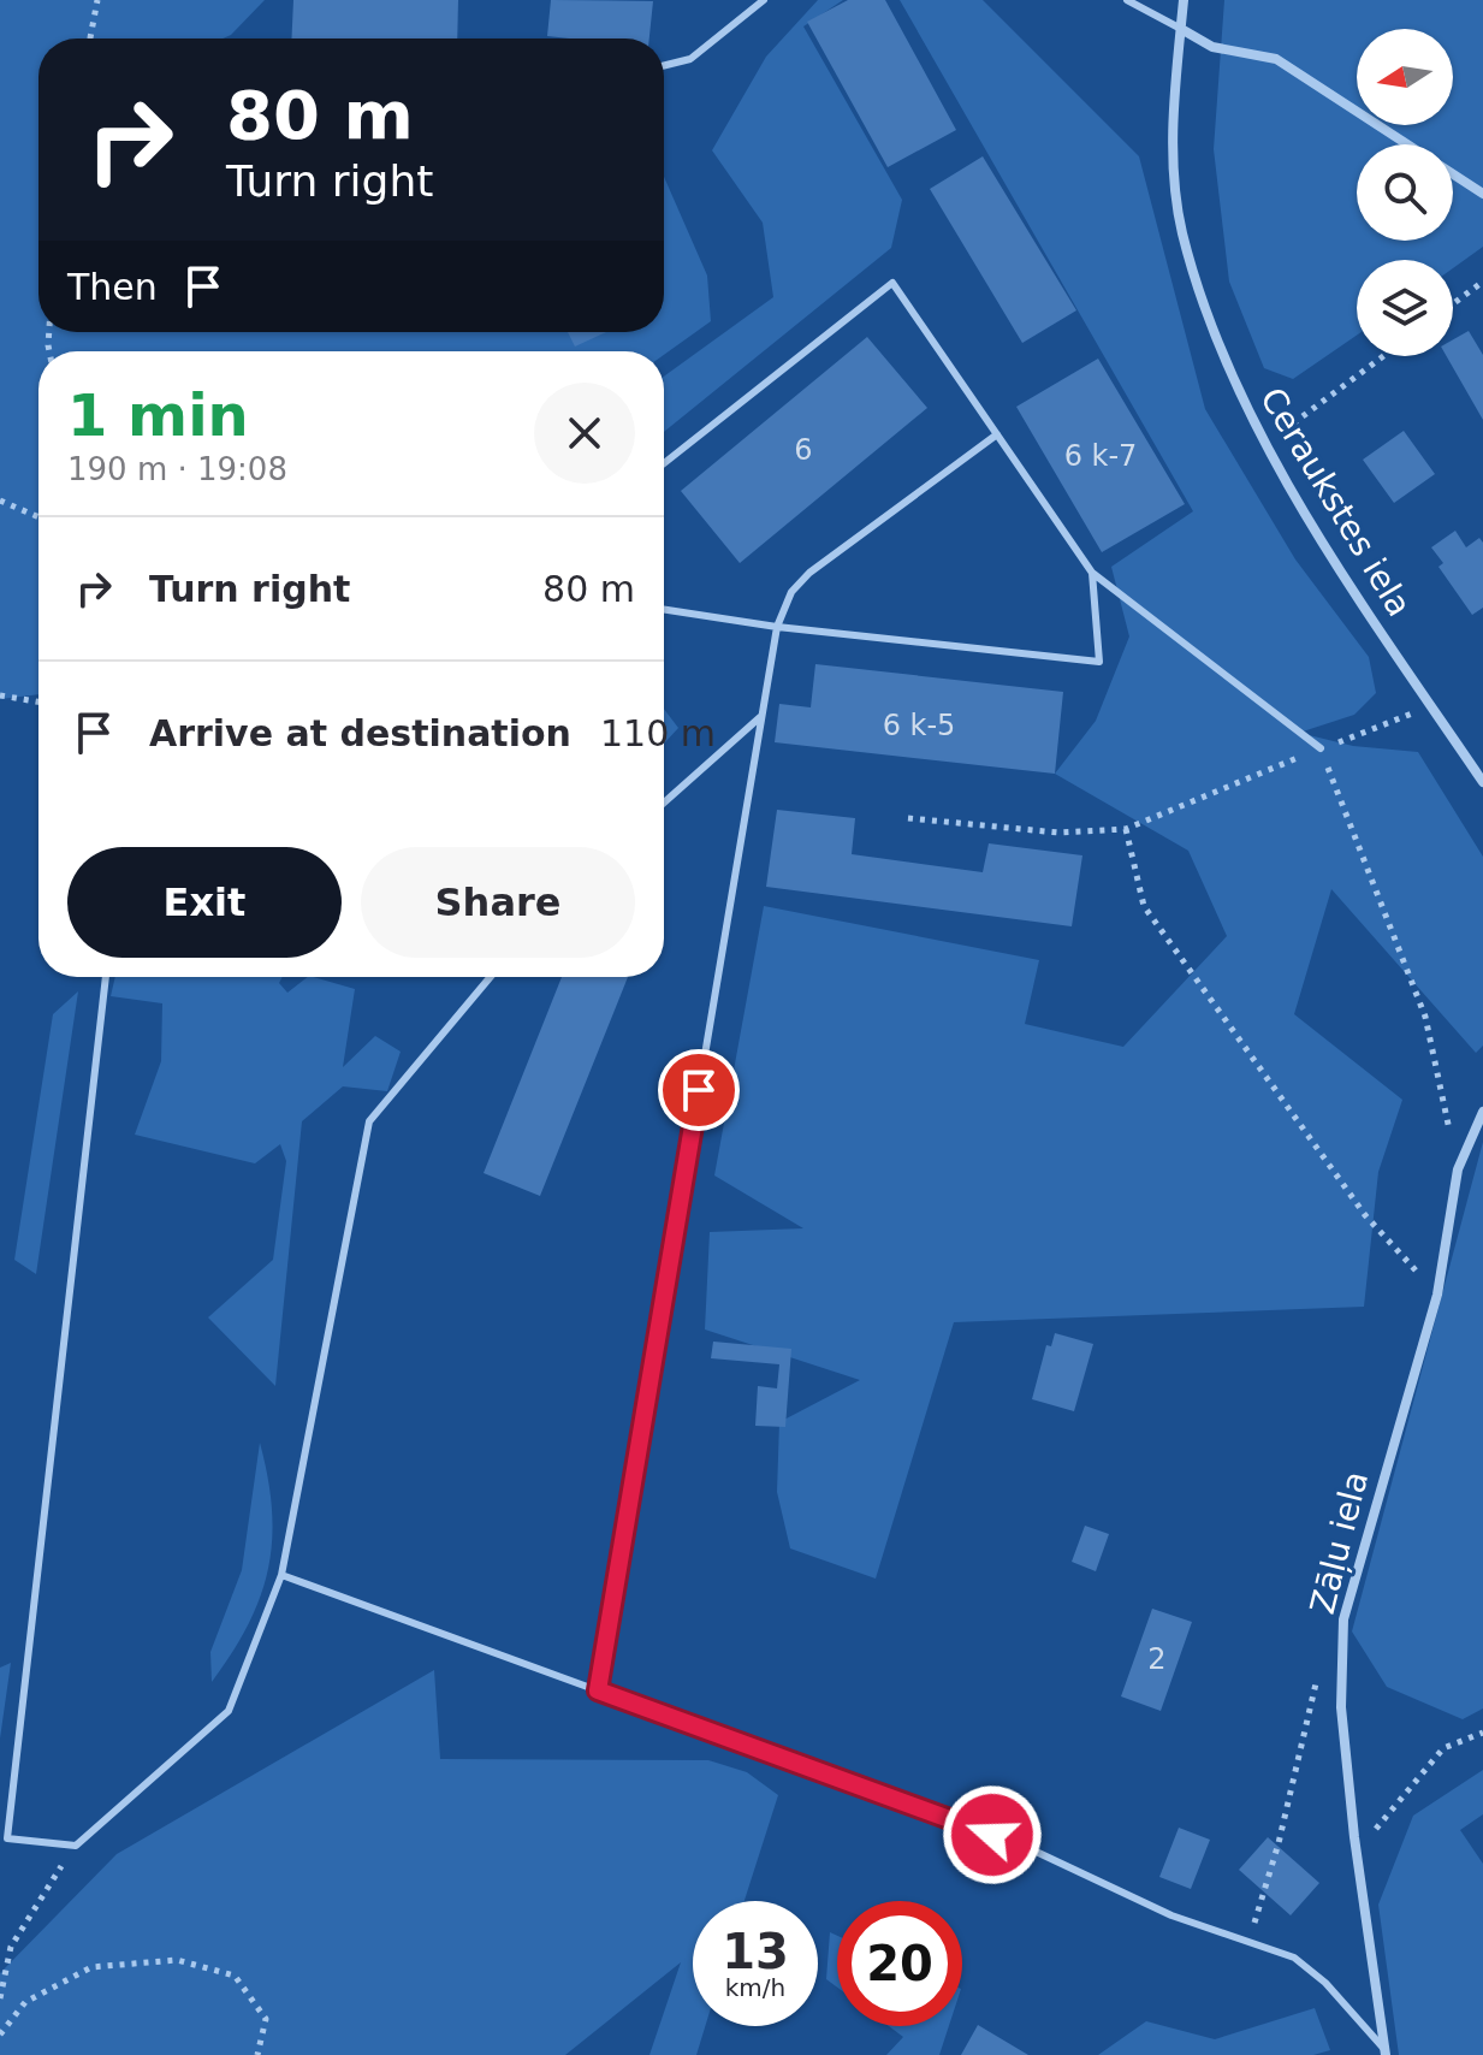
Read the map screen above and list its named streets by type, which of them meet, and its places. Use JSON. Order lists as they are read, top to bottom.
{
  "streets": {
    "street": ["Ceraukstes iela", "Zāļu iela"]
  },
  "house_numbers": [
    "6",
    "6 k-7",
    "6 k-5",
    "2"
  ],
  "north": "left",
  "page": {
    "turn": ["80 m", "Turn right"],
    "then": "Then",
    "heading": ["1 min", "190 m · 19:08"],
    "list": [
      {
        "name": "Turn right",
        "value": "80 m"
      },
      {
        "name": "Arrive at destination",
        "value": "110 m"
      }
    ],
    "buttons": ["Exit", "Share"],
    "speed": "13 km/h",
    "limit": "20"
  }
}
